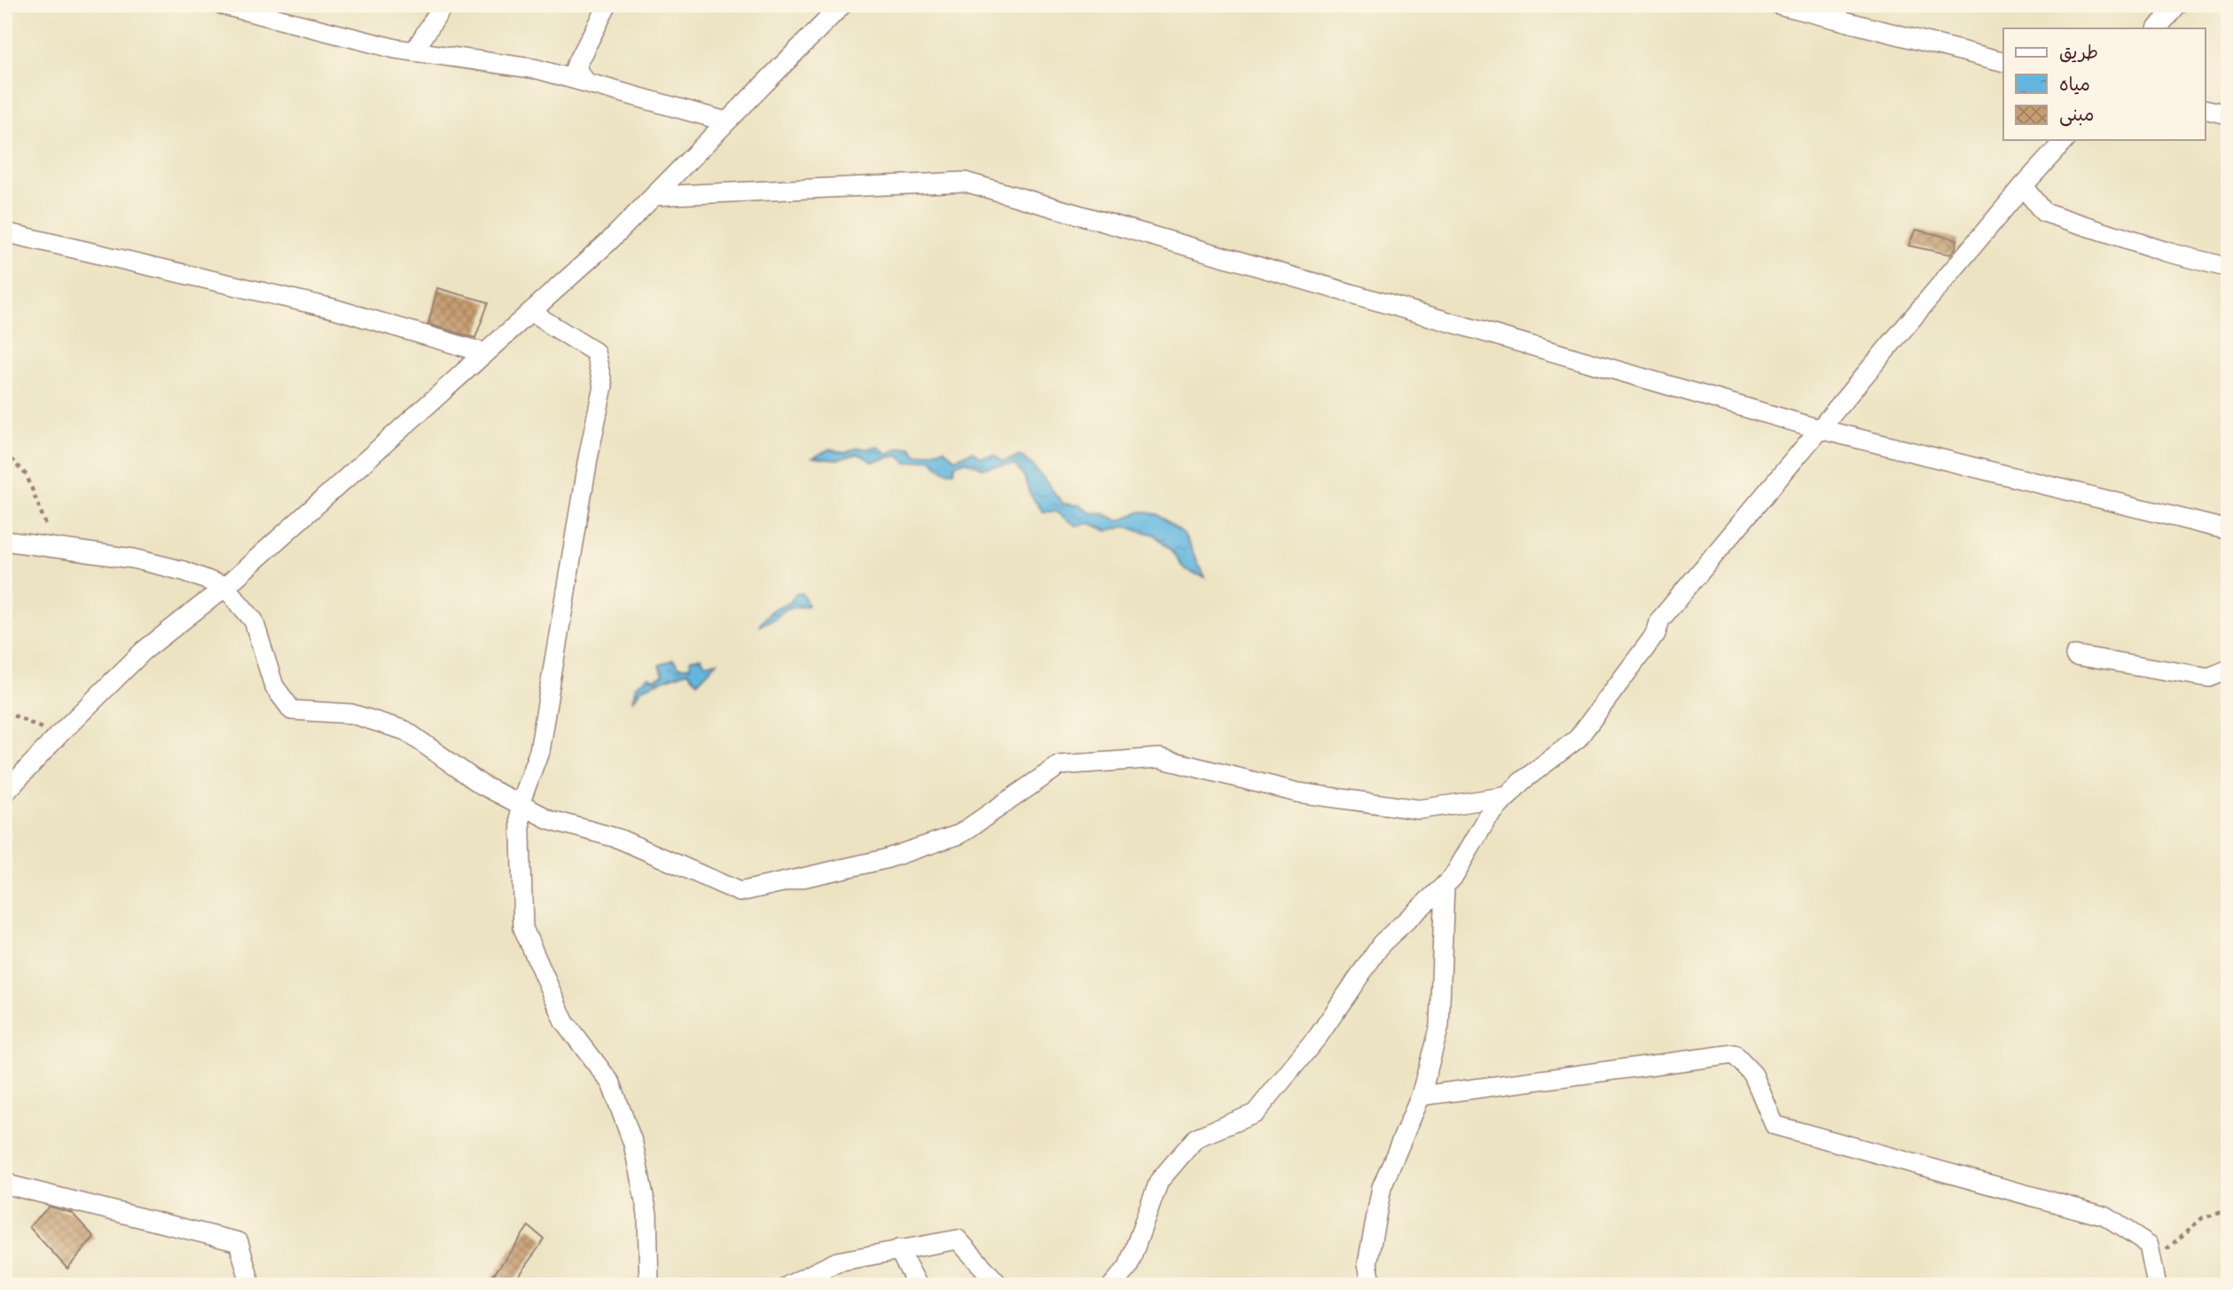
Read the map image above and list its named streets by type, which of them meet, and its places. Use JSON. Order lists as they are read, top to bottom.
{
  "legend": ["طريق", "مياه", "مبنى"]
}
